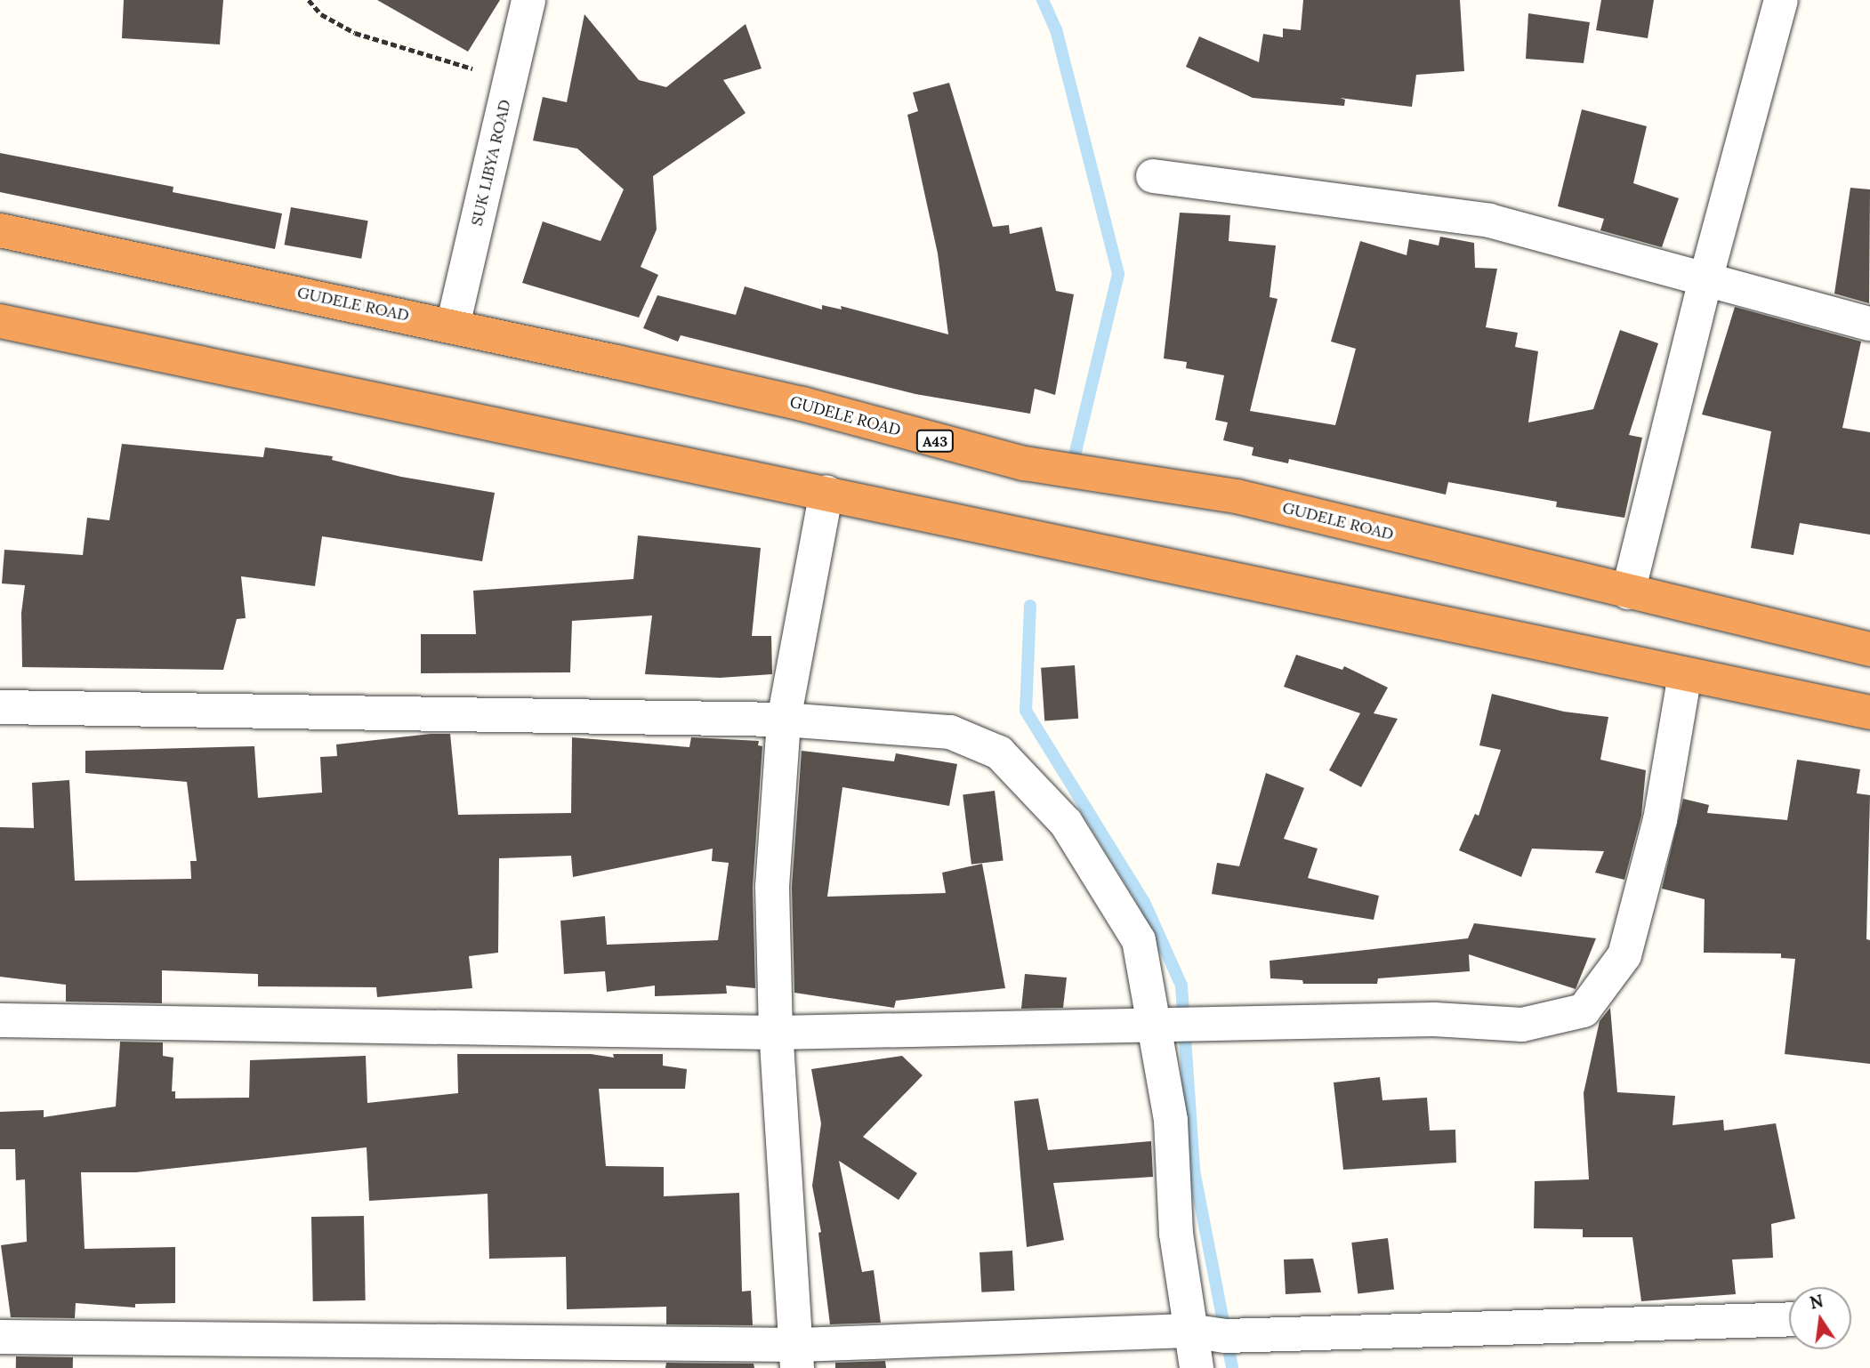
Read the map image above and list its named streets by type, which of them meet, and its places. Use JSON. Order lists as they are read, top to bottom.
{
  "streets": {
    "highway": ["GUDELE ROAD", "A43"],
    "street": ["SUK LIBYA ROAD"]
  },
  "crossings": [
    ["SUK LIBYA ROAD", "GUDELE ROAD"]
  ],
  "north": "top"
}
